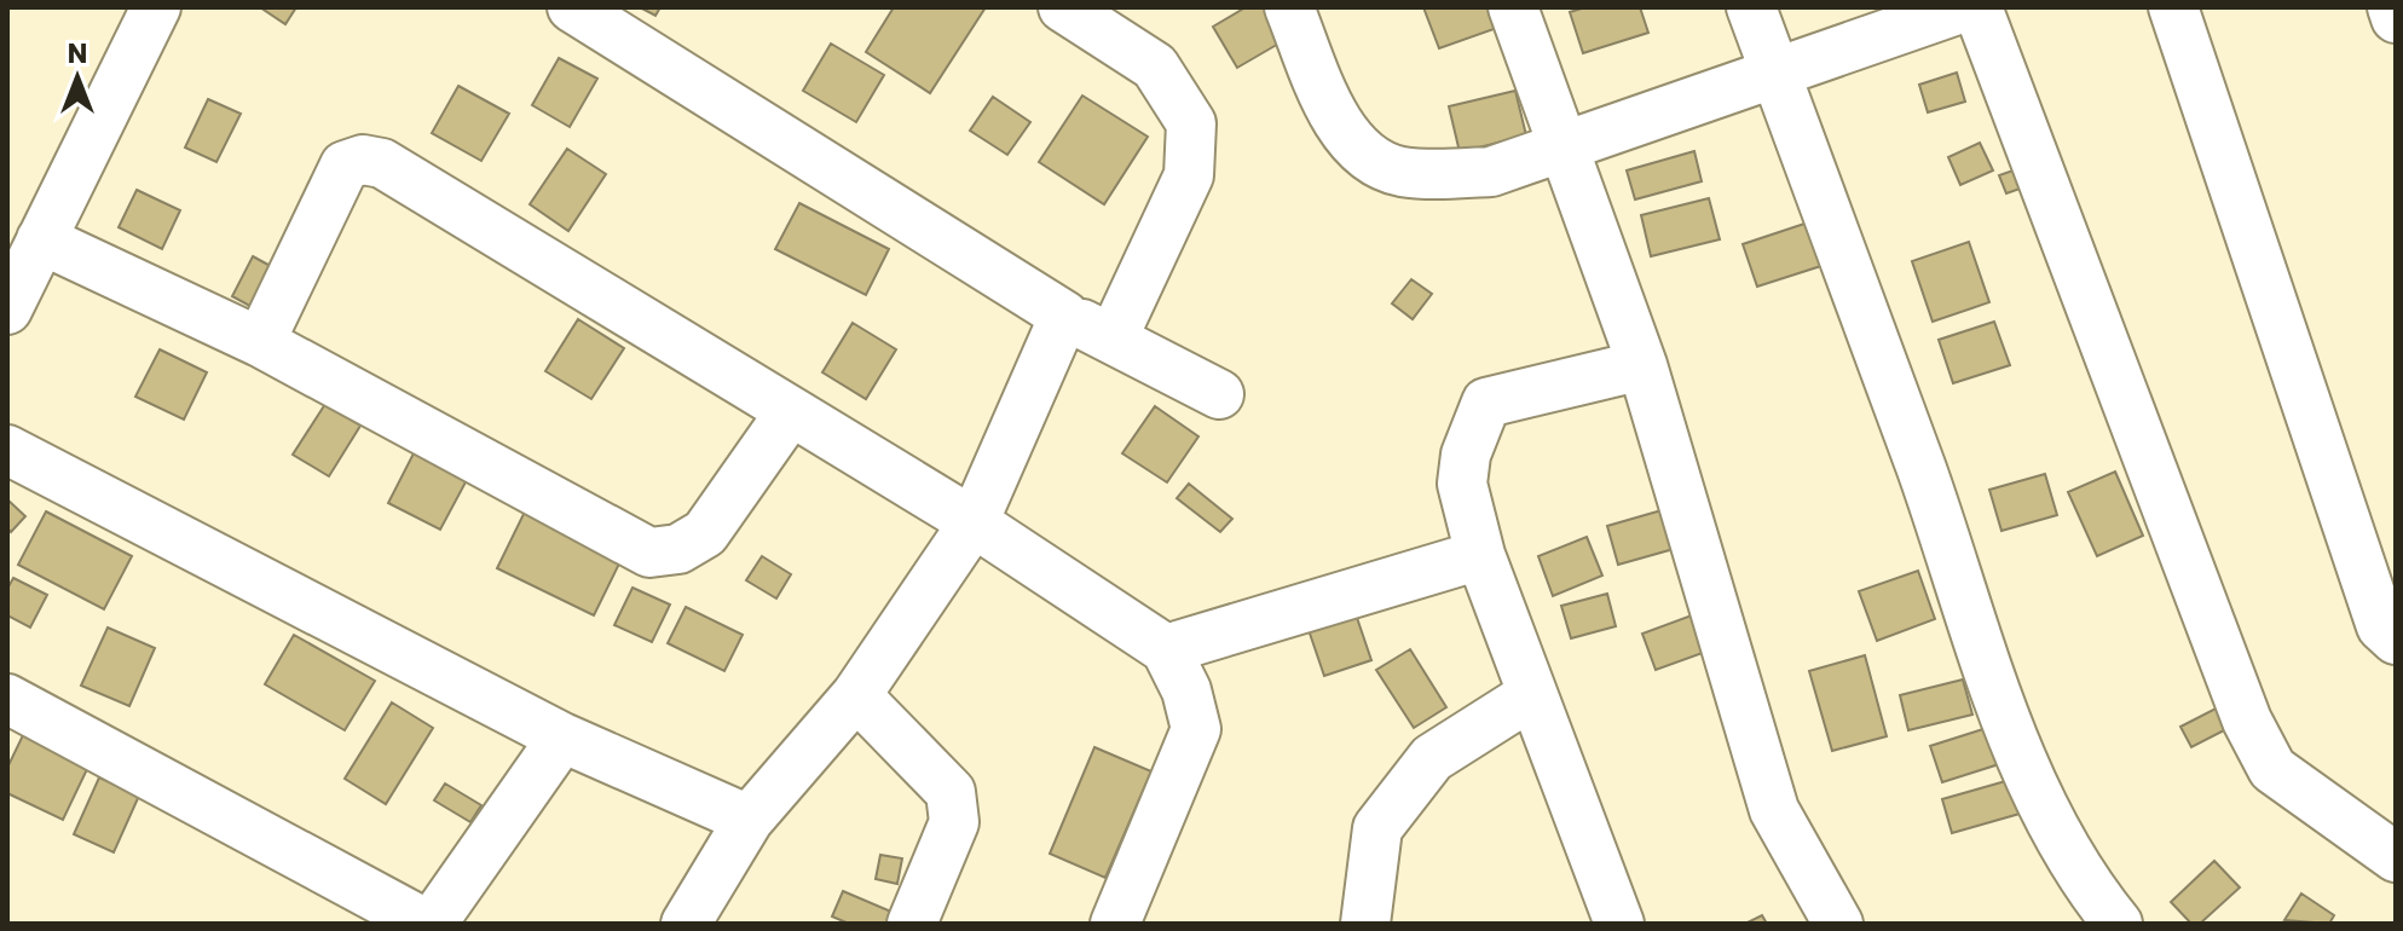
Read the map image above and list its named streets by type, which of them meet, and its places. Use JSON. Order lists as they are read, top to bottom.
{
  "north": "top"
}
